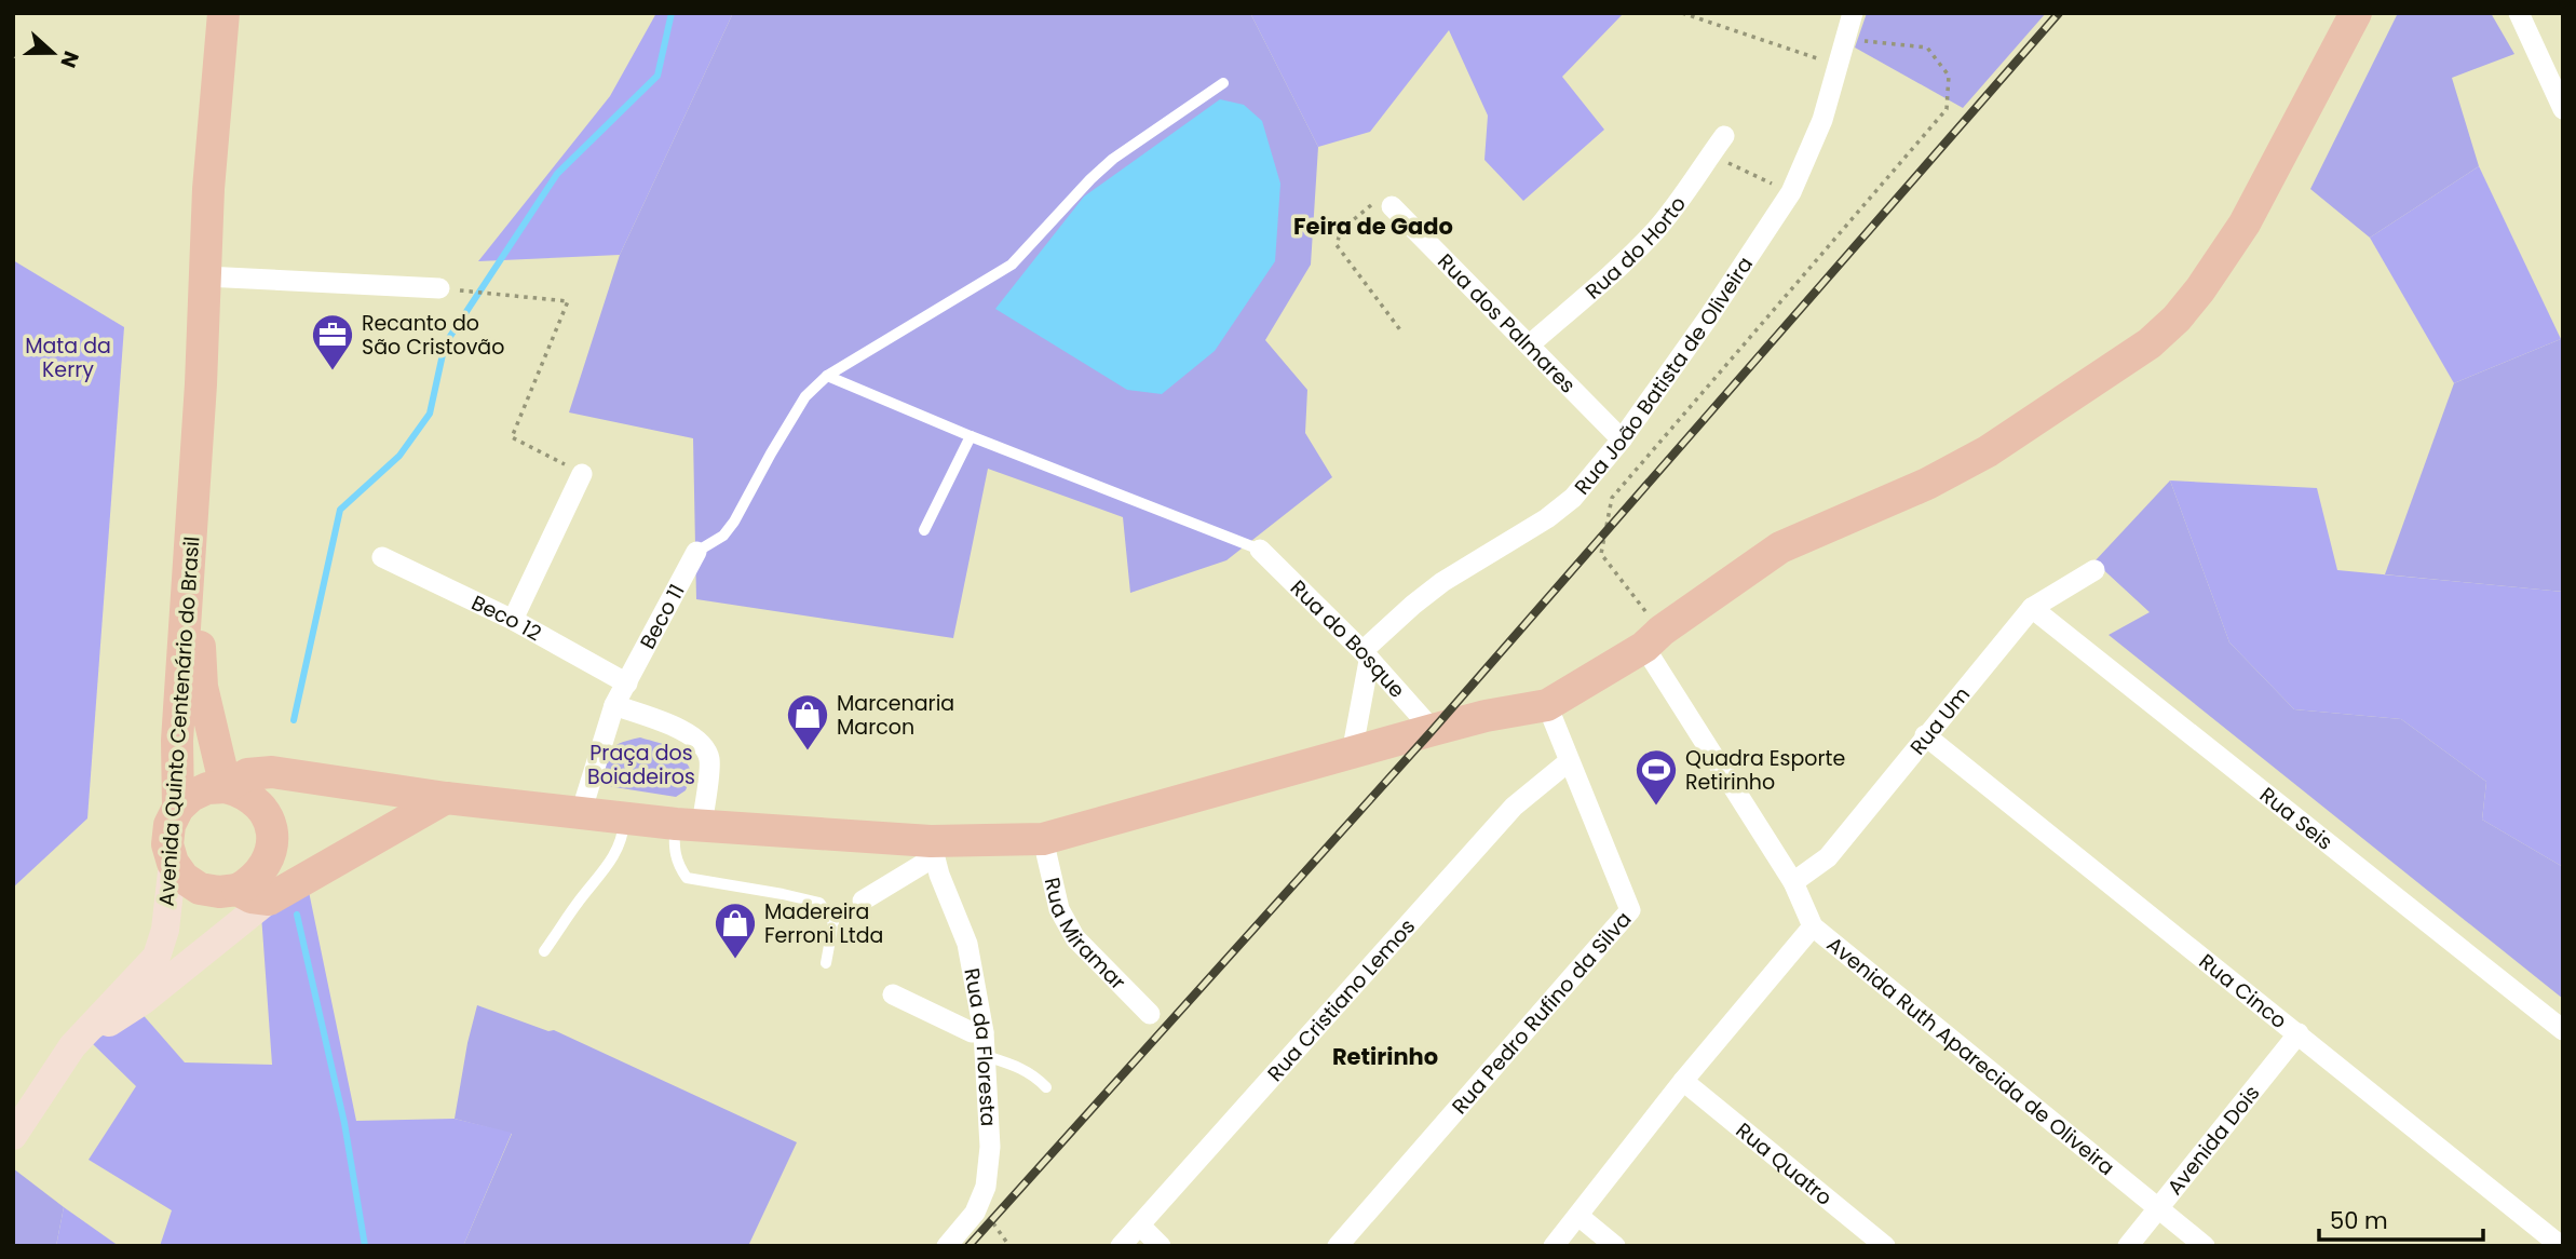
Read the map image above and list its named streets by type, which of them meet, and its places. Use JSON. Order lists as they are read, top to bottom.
{
  "streets": {
    "main road": ["Avenida Quinto Centenário do Brasil"],
    "street": [
      "Rua do Horto",
      "Rua dos Palmares",
      "Rua João Batista de Oliveira",
      "Beco 12",
      "Beco 11",
      "Rua do Bosque",
      "Rua Um",
      "Rua Seis",
      "Rua Miramar",
      "Rua Cinco",
      "Rua Cristiano Lemos",
      "Rua Pedro Rufino da Silva",
      "Rua da Floresta",
      "Avenida Ruth Aparecida de Oliveira",
      "Avenida Dois",
      "Rua Quatro"
    ]
  },
  "crossings": [
    ["Rua do Horto", "Rua dos Palmares"],
    ["Rua dos Palmares", "Rua João Batista de Oliveira"],
    ["Rua João Batista de Oliveira", "Rua do Bosque"],
    ["Beco 12", "Beco 11"],
    ["Rua Um", "Rua Seis"],
    ["Rua Um", "Rua Cinco"],
    ["Rua Um", "Avenida Ruth Aparecida de Oliveira"],
    ["Rua Cinco", "Avenida Dois"],
    ["Rua Cristiano Lemos", "Rua Pedro Rufino da Silva"],
    ["Avenida Ruth Aparecida de Oliveira", "Avenida Dois"]
  ],
  "districts": ["Feira de Gado", "Retirinho"],
  "parks": ["Mata da Kerry", "Praça dos Boiadeiros"],
  "places": {
    "office": ["Recanto do São Cristovão"],
    "shop": ["Marcenaria Marcon", "Madereira Ferroni Ltda"],
    "sports": ["Quadra Esporte Retirinho"]
  },
  "scale_bar": "50 m",
  "north": "right"
}
